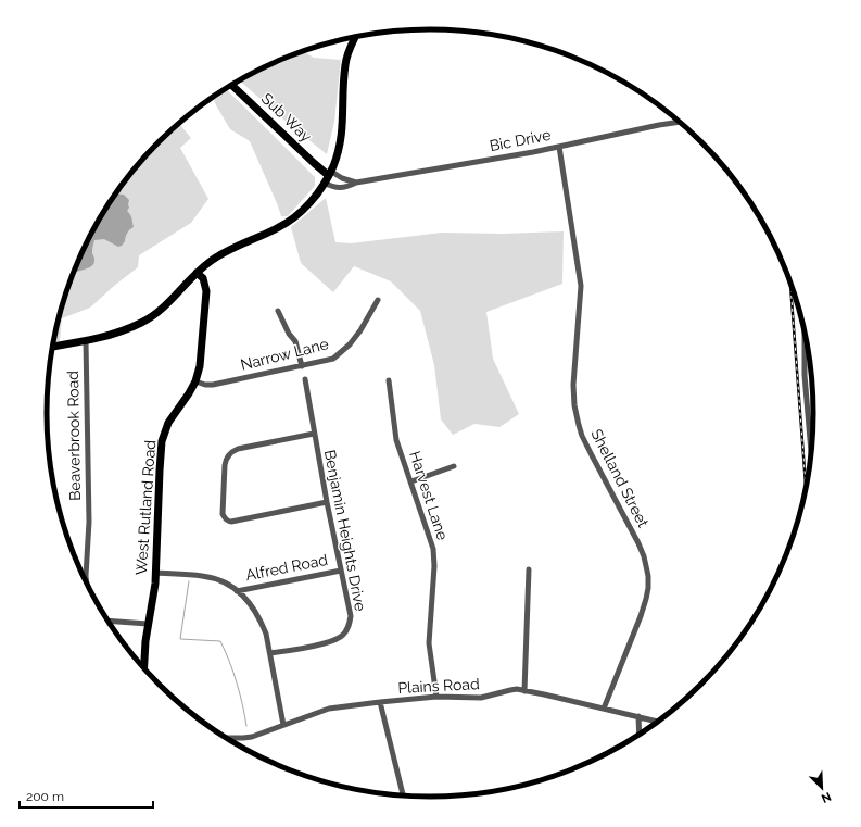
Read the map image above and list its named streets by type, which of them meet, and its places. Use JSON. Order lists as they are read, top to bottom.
{
  "streets": {
    "main road": ["Sub Way", "West Rutland Road"],
    "street": [
      "Bic Drive",
      "Narrow Lane",
      "Beaverbrook Road",
      "Shelland Street",
      "Harvest Lane",
      "Benjamin Heights Drive",
      "Alfred Road",
      "Plains Road"
    ]
  },
  "crossings": [
    ["Bic Drive", "Shelland Street"],
    ["Narrow Lane", "West Rutland Road"],
    ["Shelland Street", "Plains Road"],
    ["Harvest Lane", "Plains Road"],
    ["Benjamin Heights Drive", "Alfred Road"]
  ],
  "scale_bar": "200 m",
  "north": "bottom right"
}
